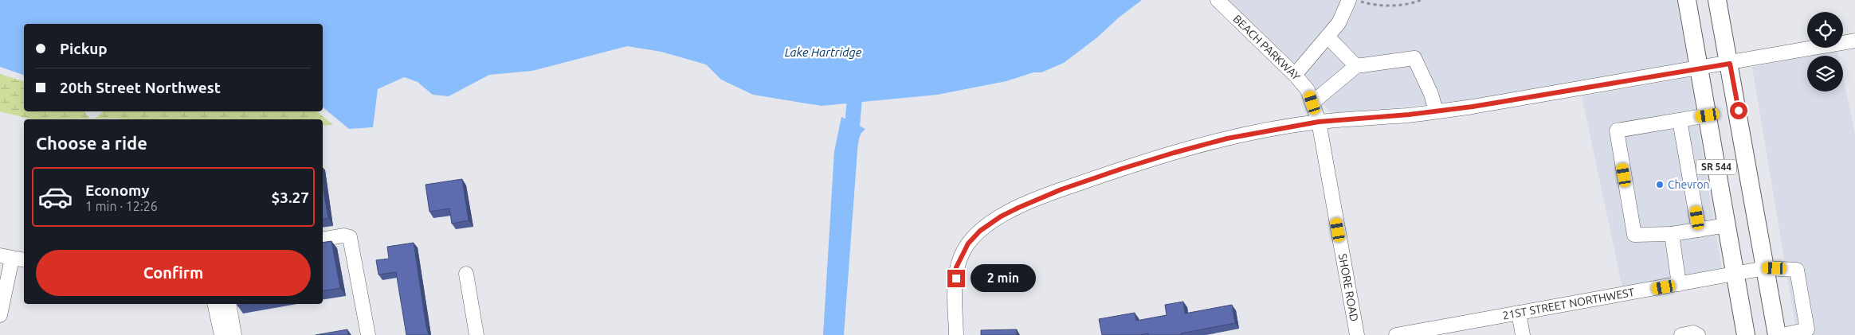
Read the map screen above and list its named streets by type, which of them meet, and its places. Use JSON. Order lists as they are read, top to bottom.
{
  "streets": {
    "main road": ["SR 544"],
    "street": ["BEACH PARKWAY", "SHORE ROAD", "21ST STREET NORTHWEST"]
  },
  "crossings": [
    ["BEACH PARKWAY", "SHORE ROAD"],
    ["SR 544", "21ST STREET NORTHWEST"]
  ],
  "water": ["Lake Hartridge"],
  "places": ["Chevron"],
  "page": {
    "banner": ["Pickup", "20th Street Northwest"],
    "heading": "Choose a ride",
    "list": [
      {
        "name": "Economy",
        "note": "1 min · 12:26",
        "value": "$3.27"
      }
    ],
    "buttons": "Confirm",
    "bubble": "2 min"
  }
}
